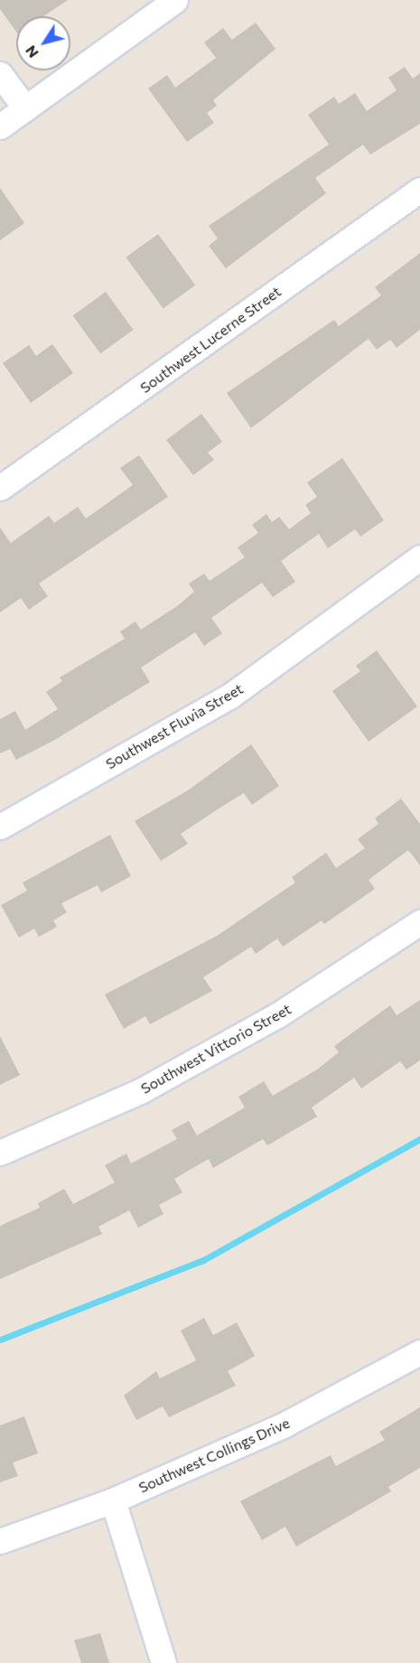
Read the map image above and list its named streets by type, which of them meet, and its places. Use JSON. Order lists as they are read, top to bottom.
{
  "streets": {
    "street": [
      "Southwest Lucerne Street",
      "Southwest Fluvia Street",
      "Southwest Vittorio Street",
      "Southwest Collings Drive"
    ]
  },
  "north": "bottom left"
}
